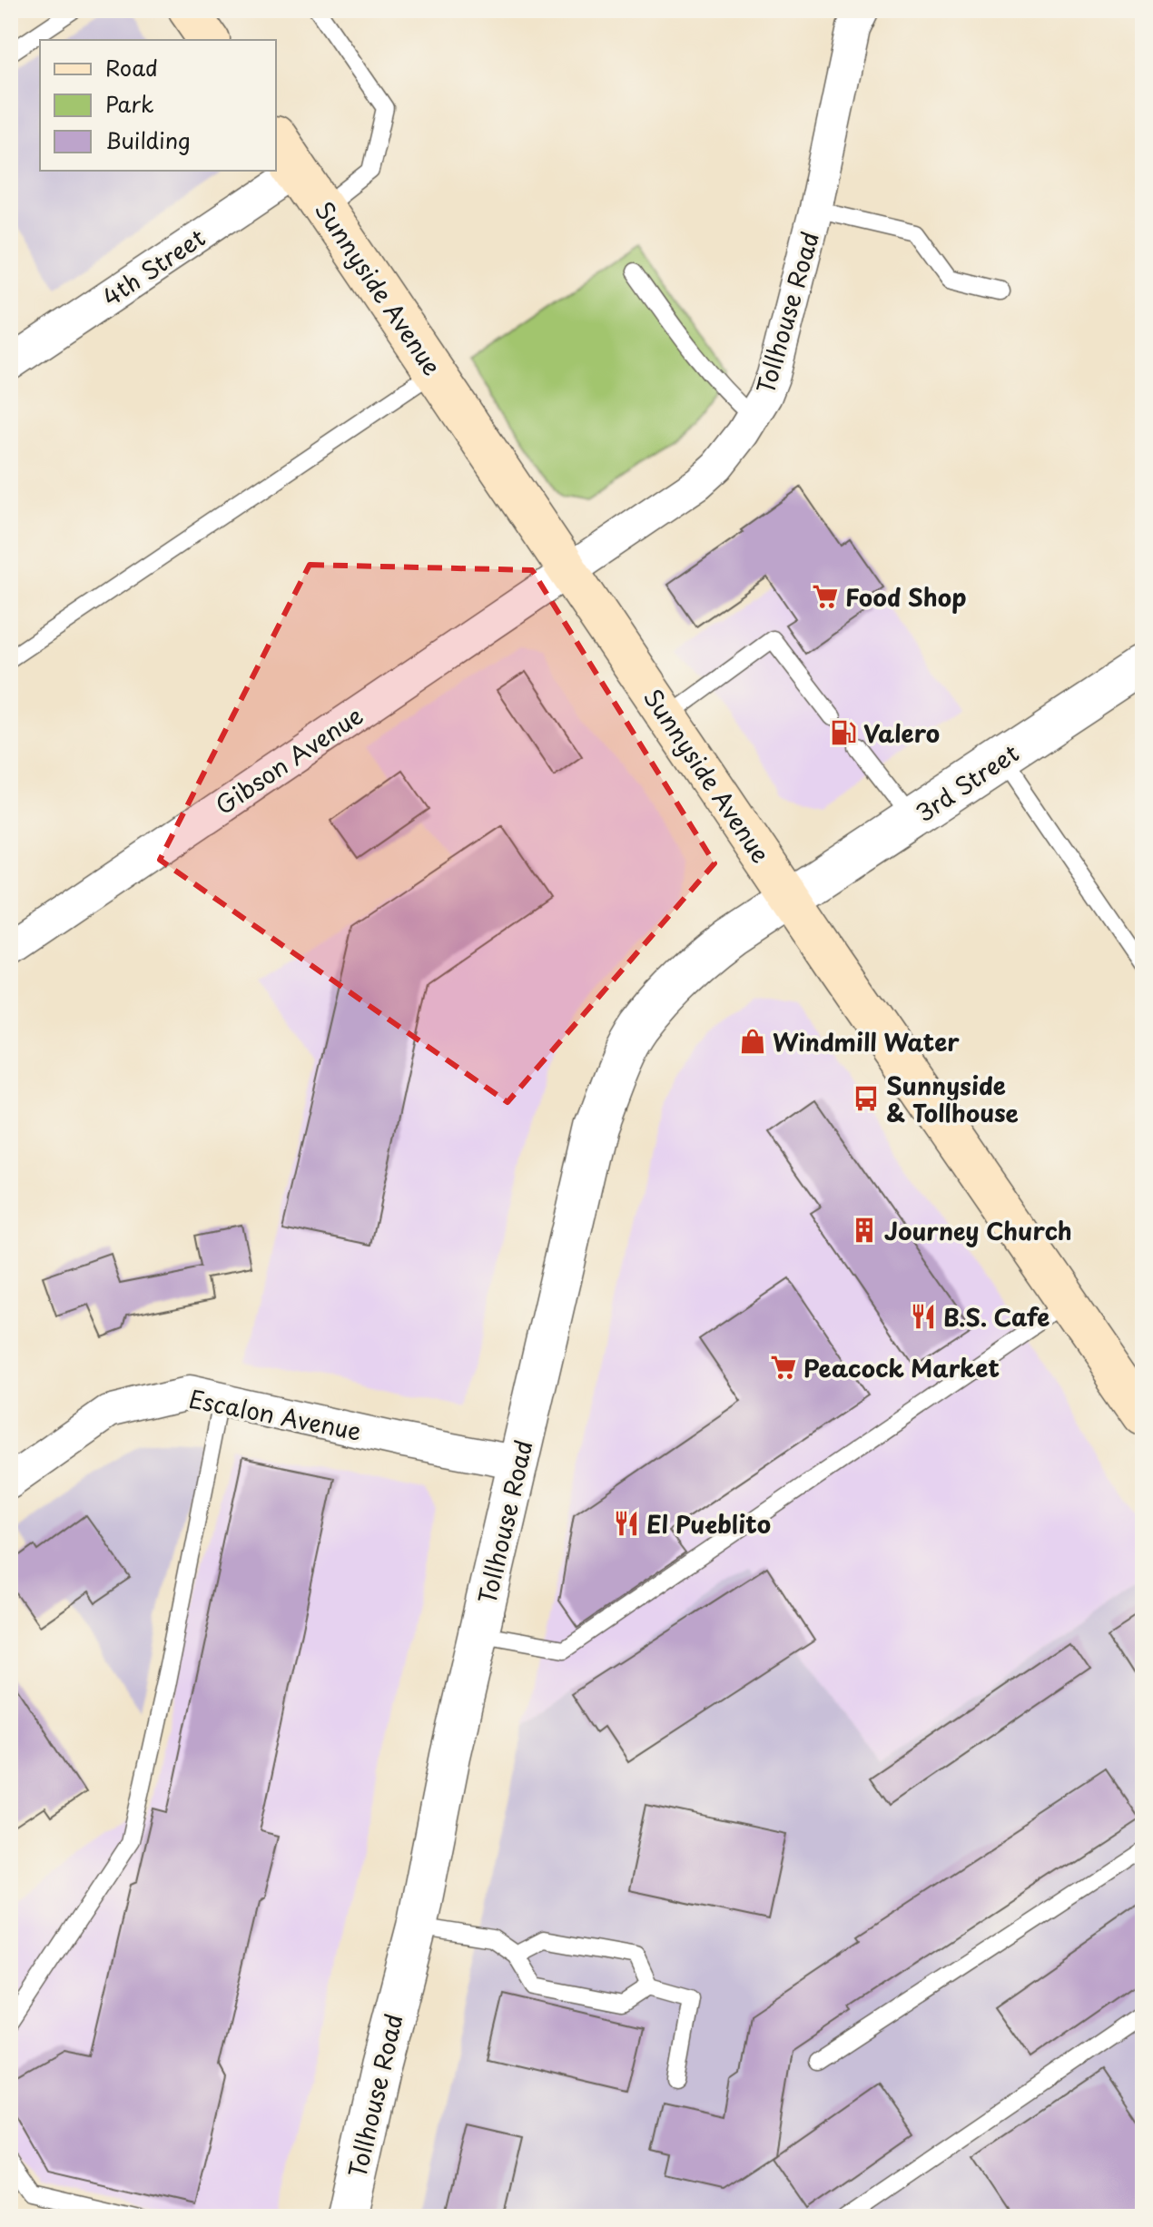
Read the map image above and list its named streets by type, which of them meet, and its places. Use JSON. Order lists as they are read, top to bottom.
{
  "streets": {
    "main road": ["Sunnyside Avenue"],
    "street": [
      "4th Street",
      "Tollhouse Road",
      "Gibson Avenue",
      "3rd Street",
      "Escalon Avenue"
    ]
  },
  "crossings": [
    ["4th Street", "Sunnyside Avenue"],
    ["Sunnyside Avenue", "Tollhouse Road"],
    ["Sunnyside Avenue", "Gibson Avenue"],
    ["Sunnyside Avenue", "3rd Street"],
    ["Tollhouse Road", "Gibson Avenue"],
    ["Tollhouse Road", "3rd Street"],
    ["Tollhouse Road", "Escalon Avenue"]
  ],
  "places": {
    "supermarket": ["Food Shop", "Peacock Market"],
    "fuel station": ["Valero"],
    "shop": ["Windmill Water"],
    "bus stop": ["Sunnyside & Tollhouse"],
    "building": ["Journey Church"],
    "restaurant": ["B.S. Cafe", "El Pueblito"]
  },
  "legend": ["Road", "Park", "Building"]
}
